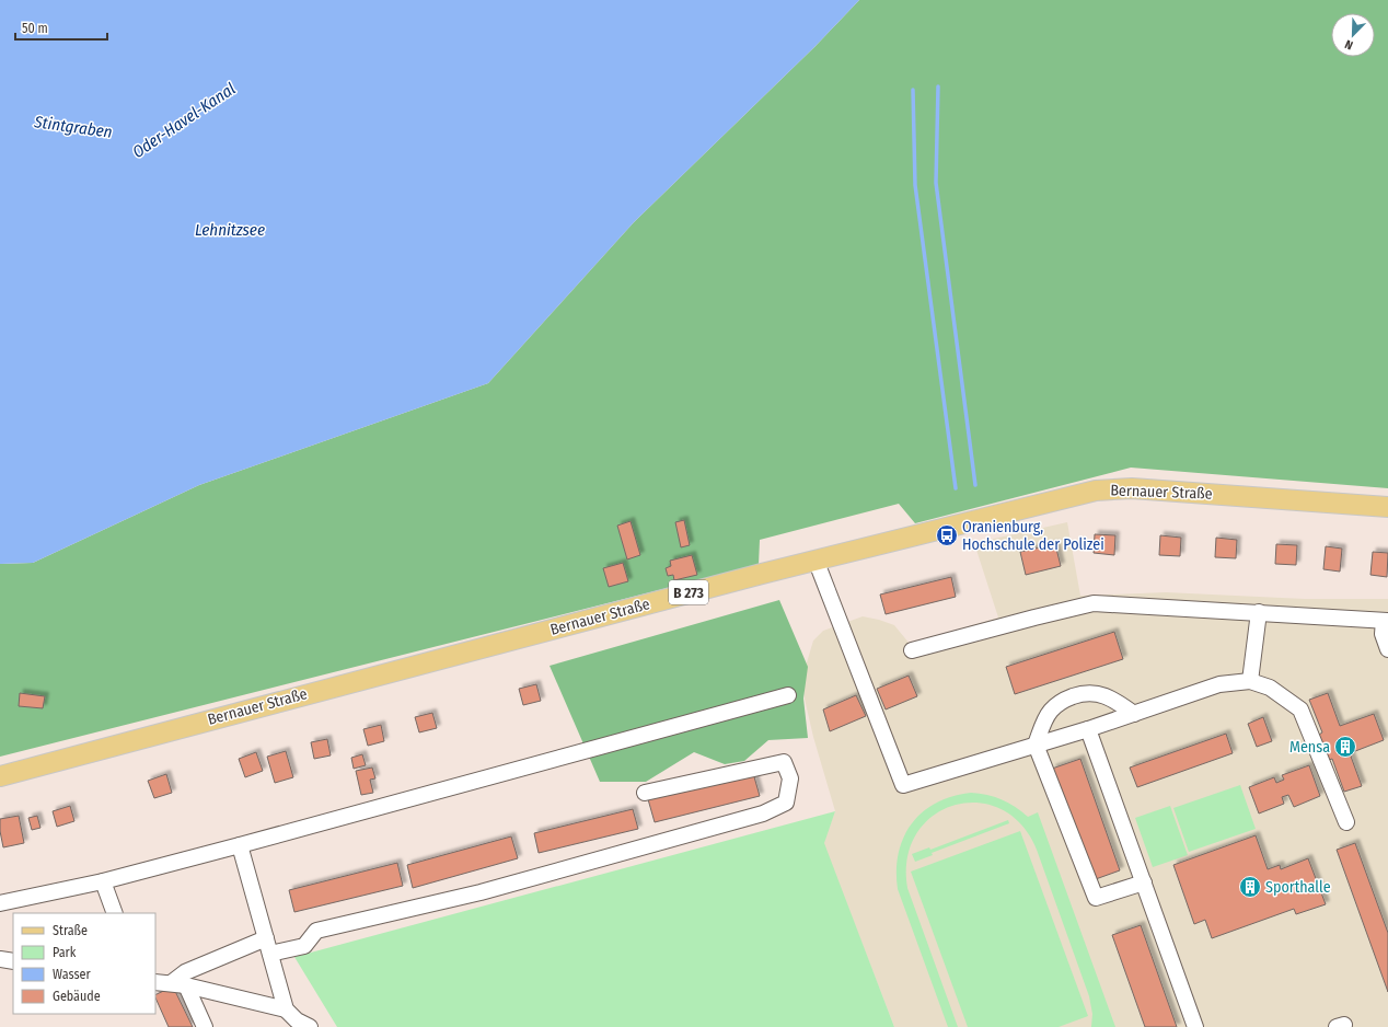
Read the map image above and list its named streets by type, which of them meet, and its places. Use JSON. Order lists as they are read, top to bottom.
{
  "streets": {
    "main road": ["Bernauer Straße", "B 273"]
  },
  "water": ["Oder-Havel-Kanal", "Stintgraben", "Lehnitzsee"],
  "places": {
    "bus stop": ["Oranienburg, Hochschule der Polizei"],
    "building": ["Mensa", "Sporthalle"]
  },
  "legend": [
    "Straße",
    "Park",
    "Wasser",
    "Gebäude"
  ],
  "scale_bar": "50 m",
  "north": "bottom left"
}
